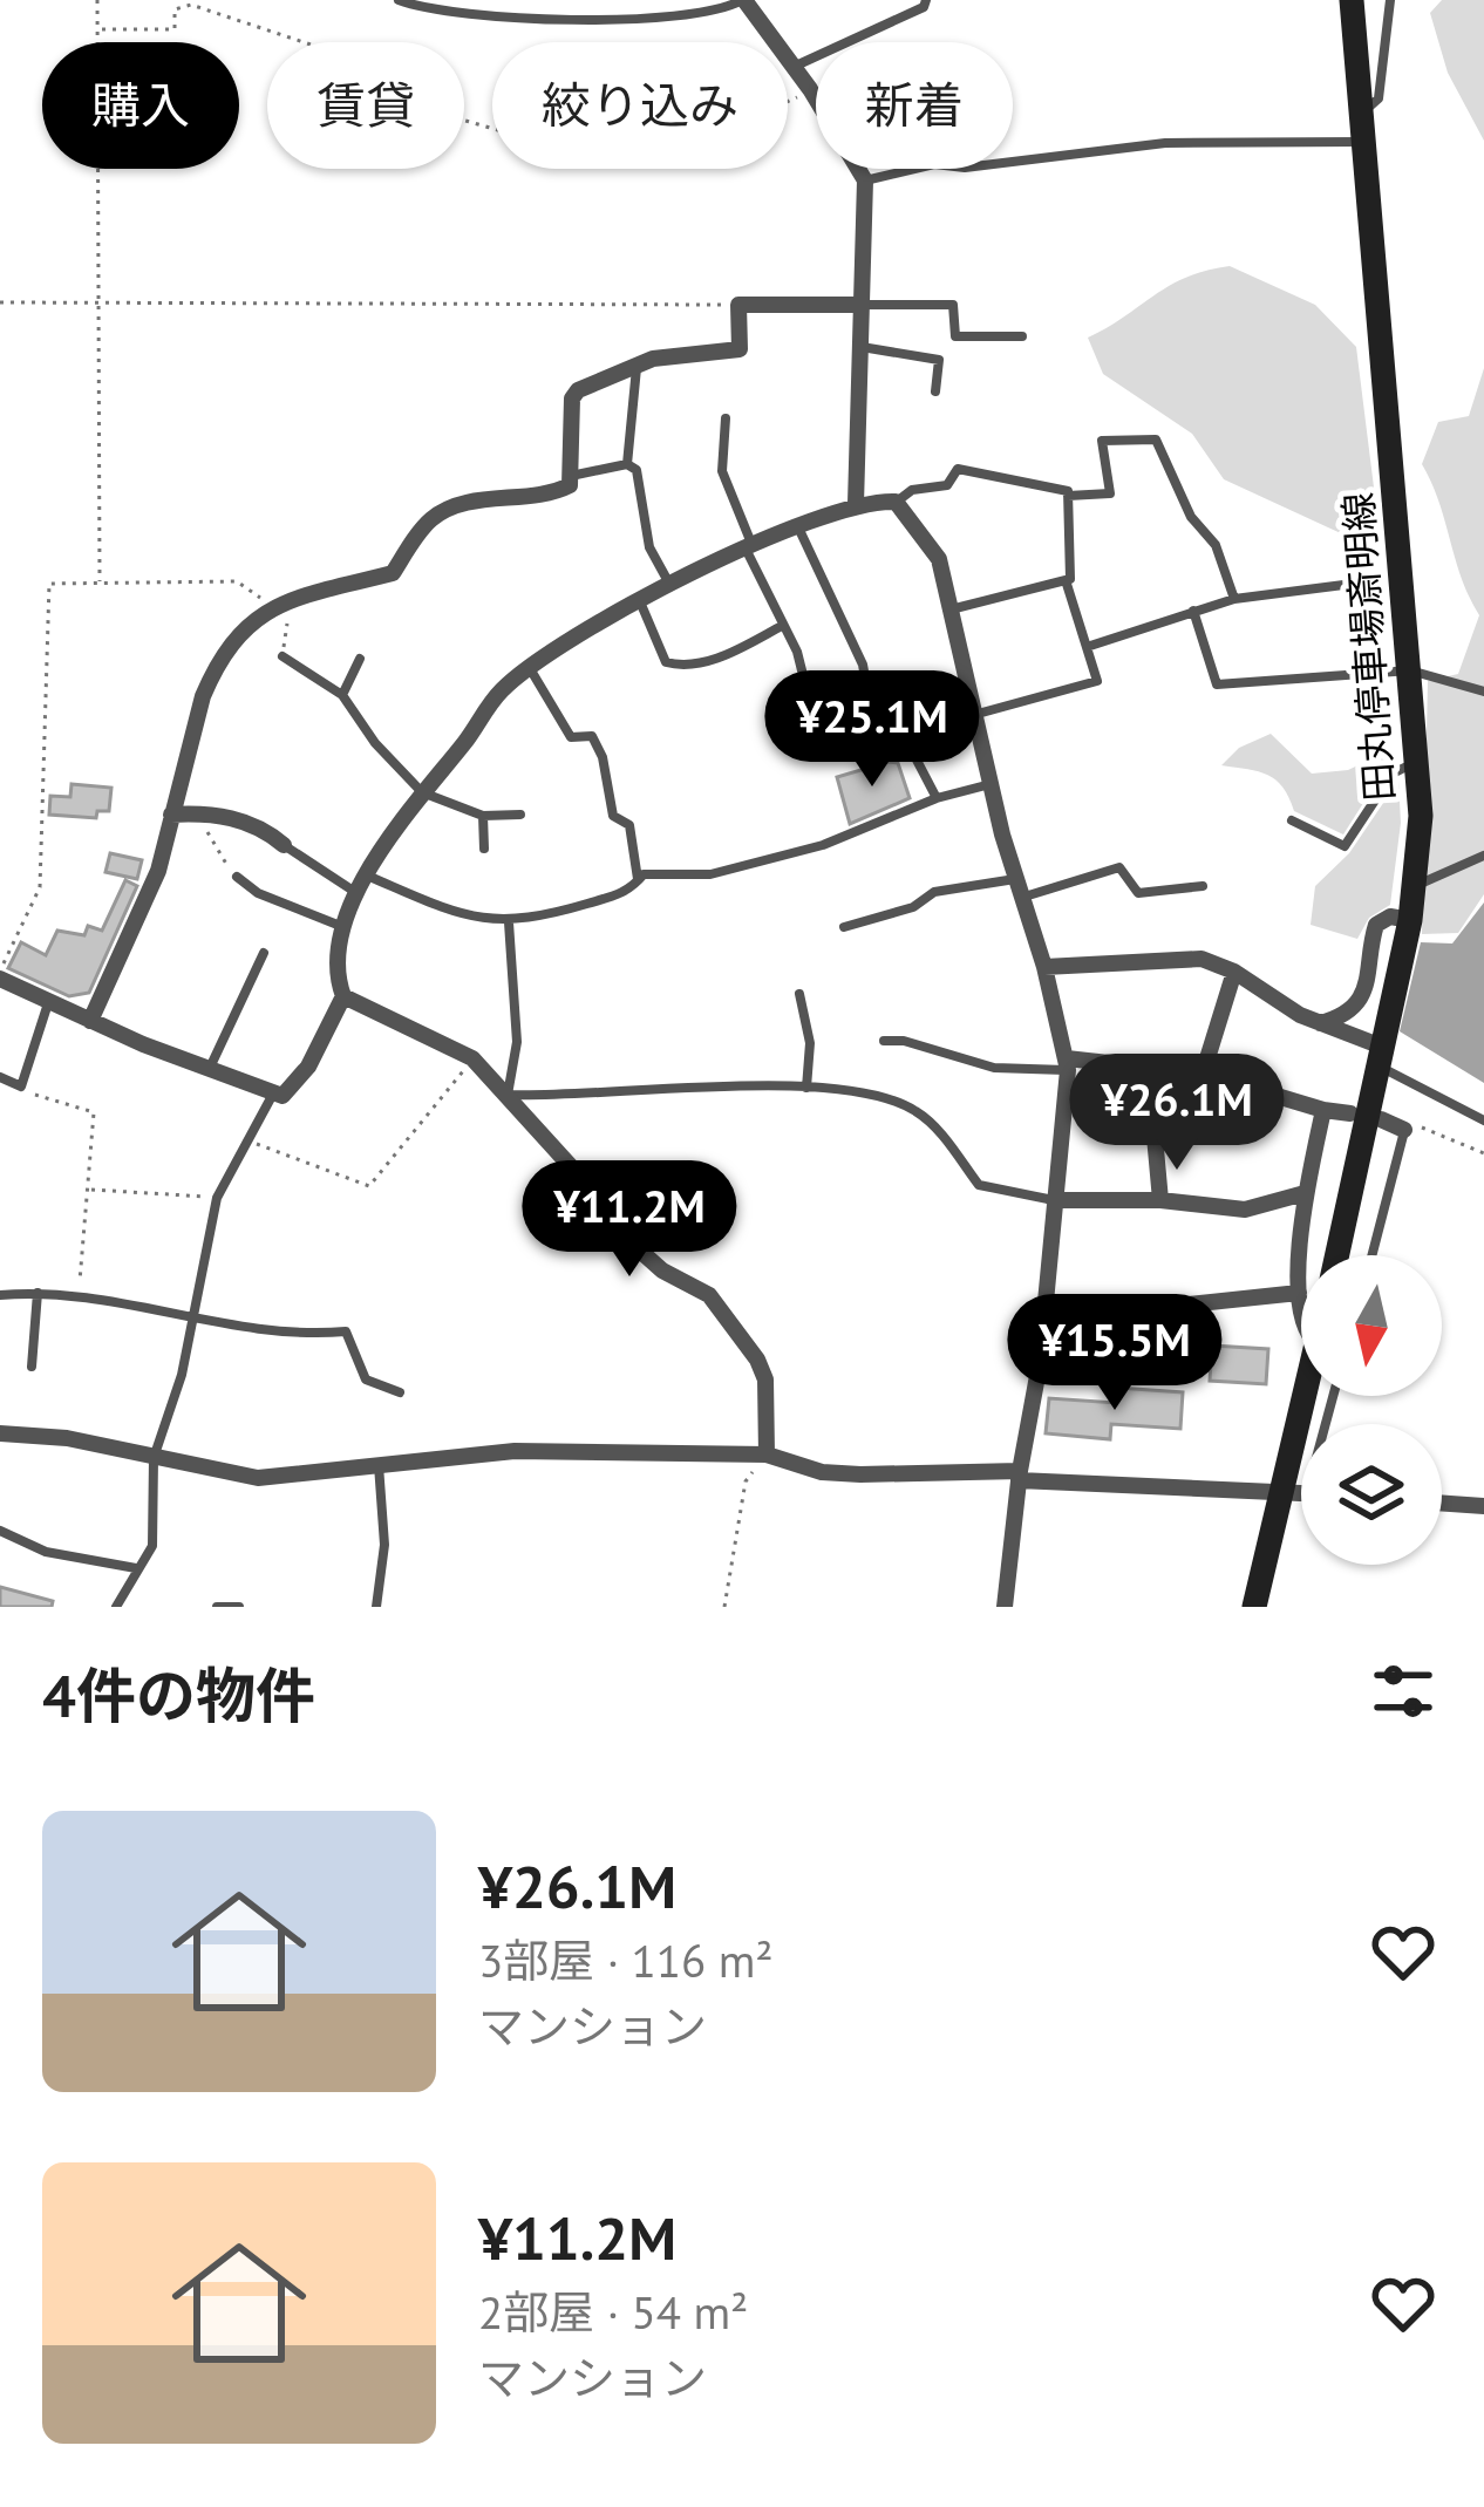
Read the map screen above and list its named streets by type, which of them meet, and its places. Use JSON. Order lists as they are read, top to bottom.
{
  "streets": {
    "main road": ["田丸停車場斎明線"]
  },
  "north": "bottom",
  "page": {
    "chip": [
      "購入",
      "賃貸",
      "絞り込み",
      "新着"
    ],
    "price": [
      "¥25.1M",
      "¥26.1M",
      "¥11.2M",
      "¥15.5M"
    ],
    "heading": "4件の物件",
    "list": [
      {
        "name": "¥26.1M",
        "note": "3部屋 · 116 m² · マンション"
      },
      {
        "name": "¥11.2M",
        "note": "2部屋 · 54 m² · マンション"
      }
    ]
  }
}
